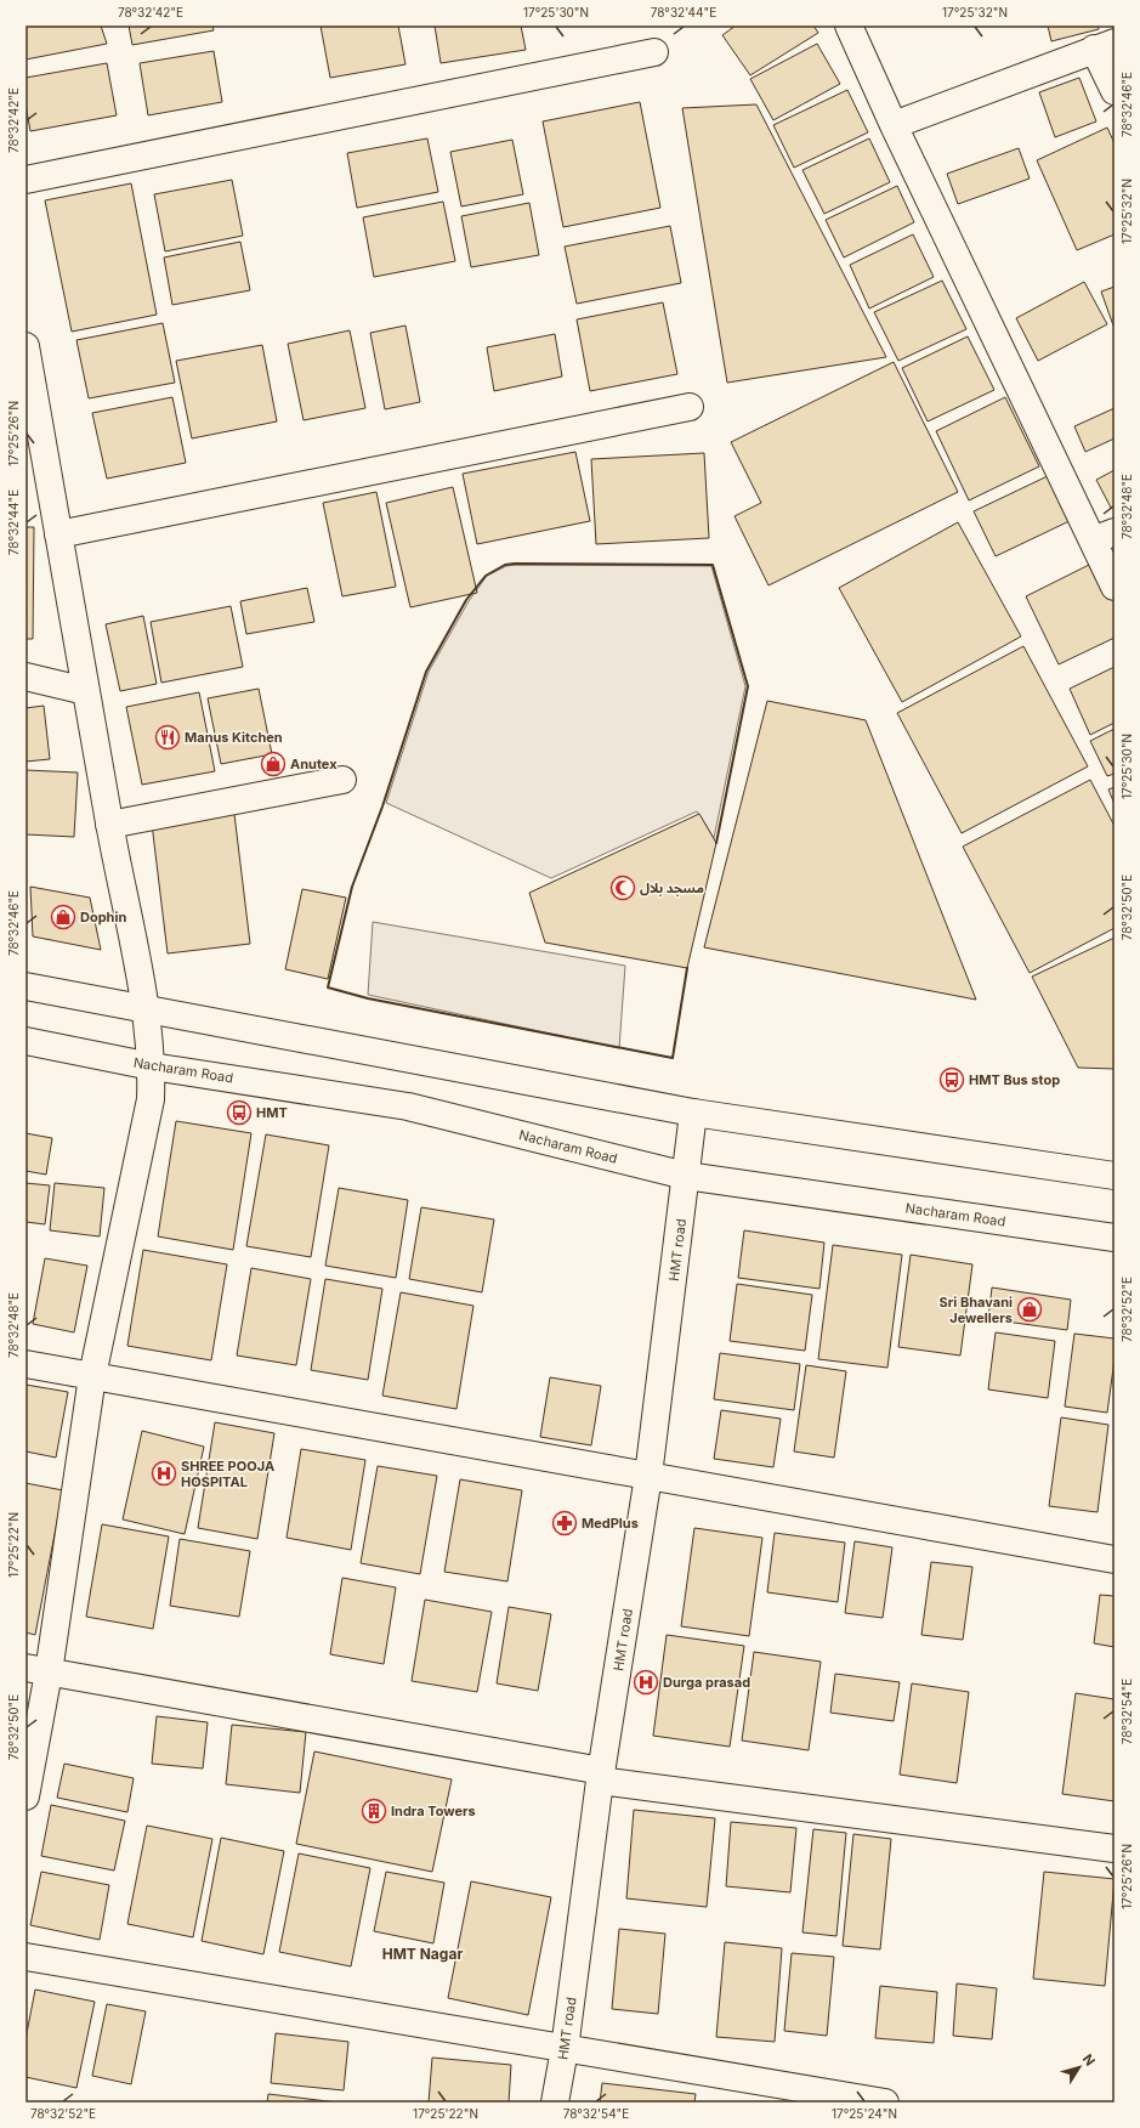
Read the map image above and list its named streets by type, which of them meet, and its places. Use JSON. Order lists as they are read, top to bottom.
{
  "streets": {
    "street": ["Nacharam Road", "HMT road"]
  },
  "crossings": [
    ["Nacharam Road", "HMT road"]
  ],
  "districts": ["HMT Nagar"],
  "places": {
    "restaurant": ["Manus Kitchen"],
    "shop": ["Anutex", "Dophin", "Sri Bhavani Jewellers"],
    "mosque": ["مسجد بلال"],
    "bus stop": ["HMT Bus stop", "HMT"],
    "hospital": ["SHREE POOJA HOSPITAL", "Durga prasad"],
    "pharmacy": ["MedPlus"],
    "building": ["Indra Towers"]
  },
  "north": "top right",
  "coordinates": [
    "78°32'42\"E",
    "17°25'30\"N",
    "78°32'44\"E",
    "17°25'32\"N",
    "78°32'46\"E",
    "17°25'26\"N",
    "78°32'48\"E",
    "78°32'50\"E",
    "78°32'52\"E",
    "17°25'22\"N",
    "78°32'54\"E",
    "17°25'24\"N"
  ]
}
